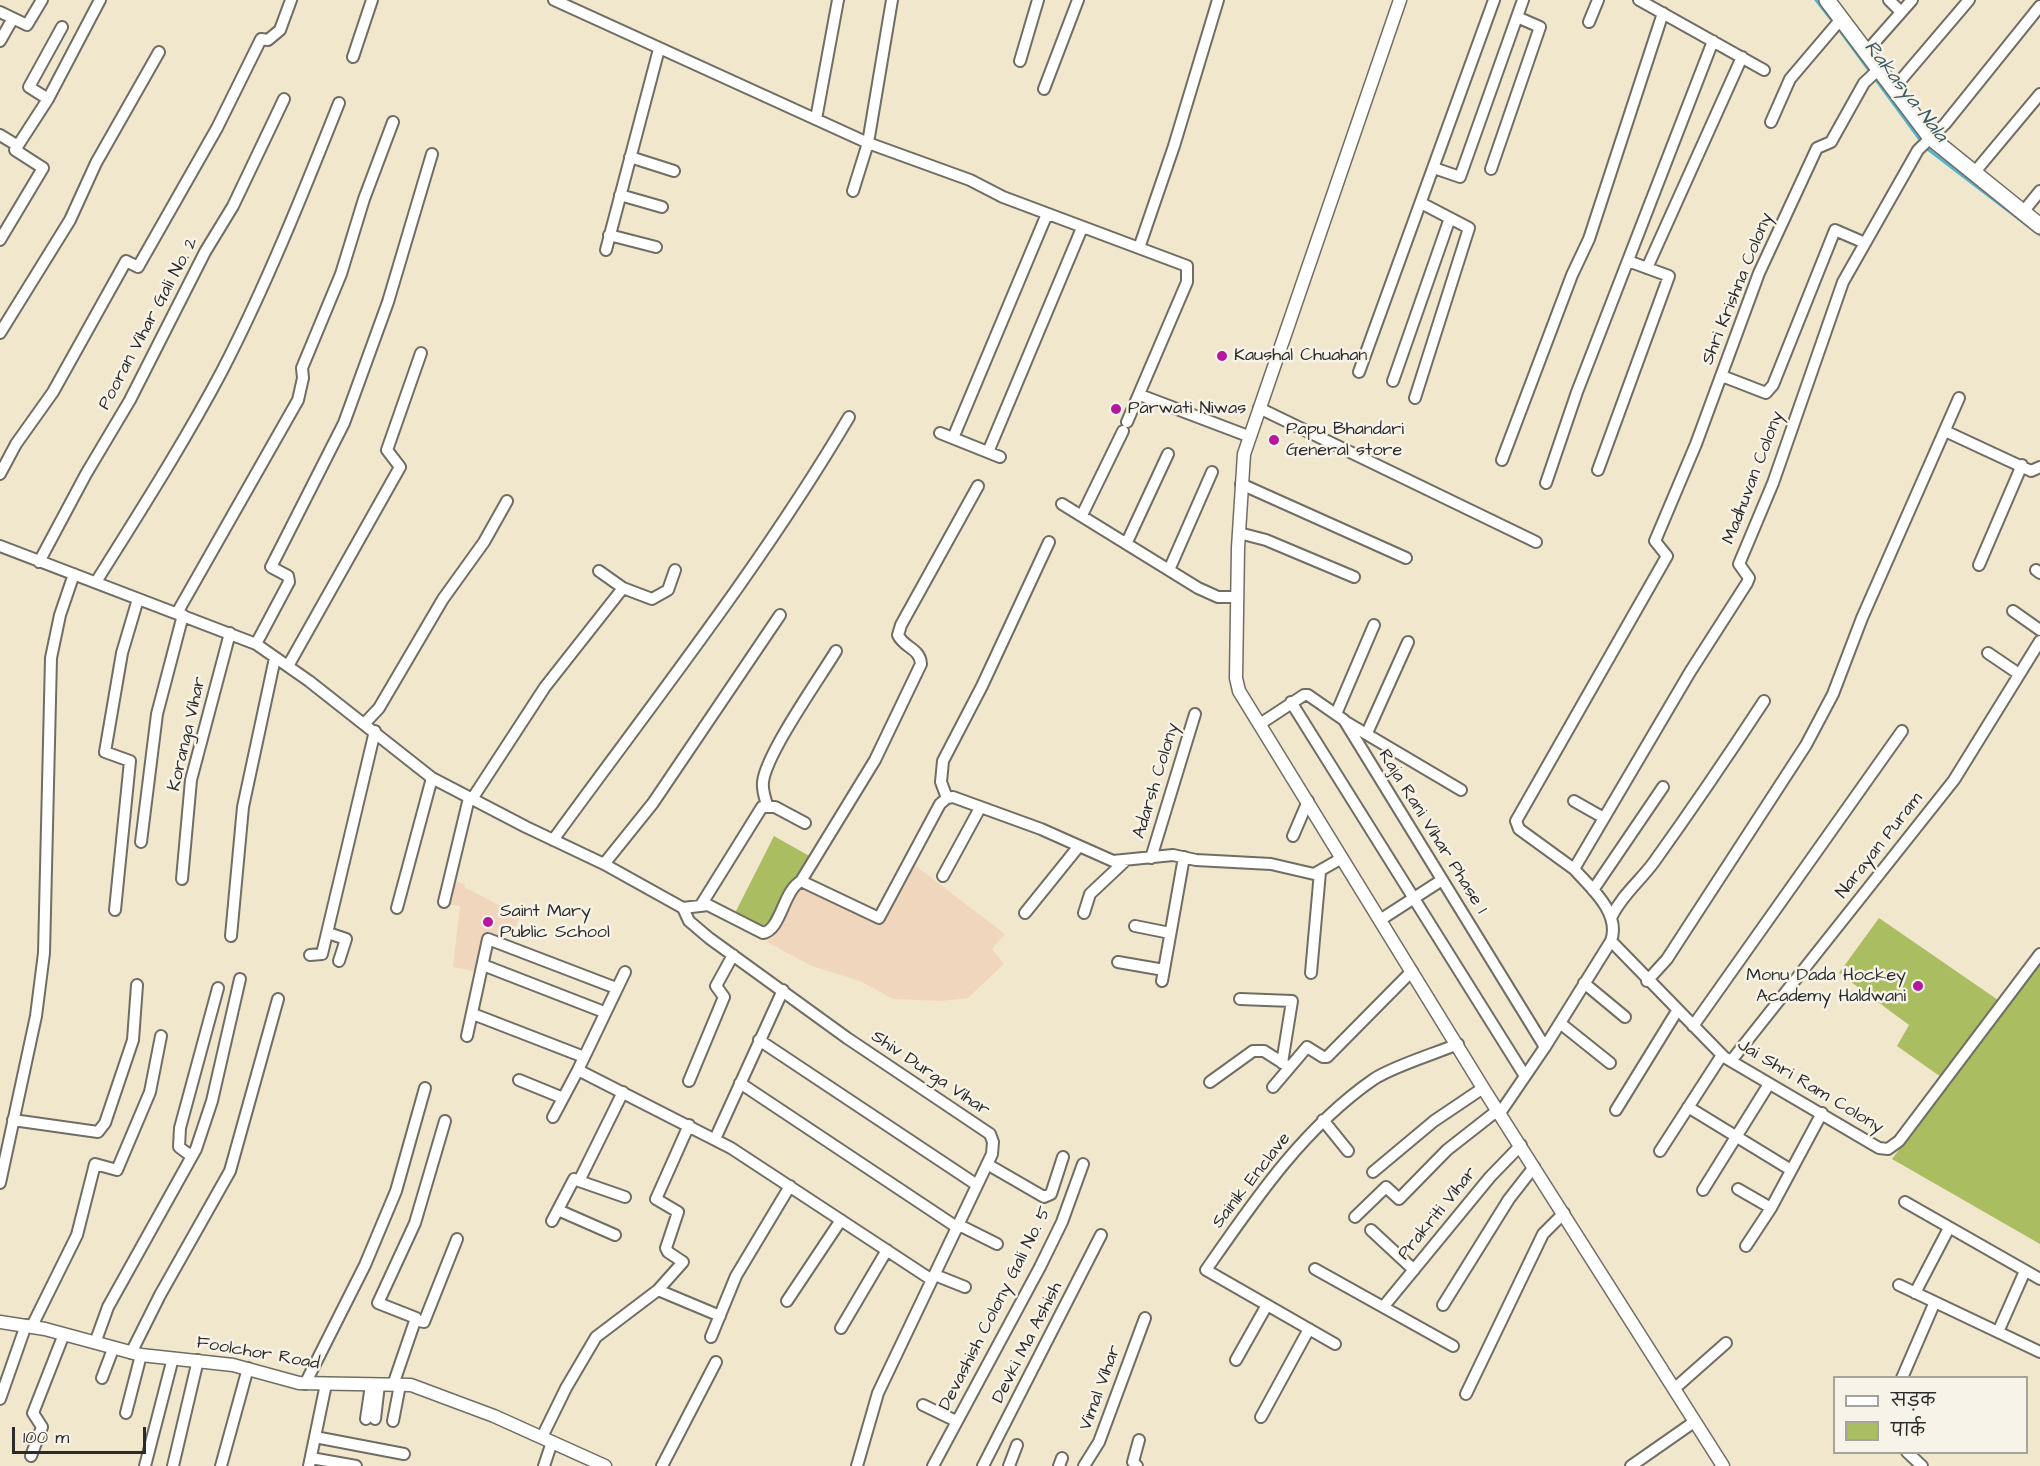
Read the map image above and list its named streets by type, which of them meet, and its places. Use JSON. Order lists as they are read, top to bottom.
{
  "streets": {
    "street": [
      "Shri Krishna Colony",
      "Pooran Vihar Gali No. 2",
      "Madhuvan Colony",
      "Koranga Vihar",
      "Adarsh Colony",
      "Raja Rani Vihar Phase 1",
      "Narayan Puram",
      "Shiv Durga Vihar",
      "Jai Shri Ram Colony",
      "Sainik Enclave",
      "Prakriti Vihar",
      "Devashish Colony Gali No. 5",
      "Devki Ma Ashish",
      "Foolchor Road",
      "Vimal Vihar"
    ]
  },
  "crossings": [
    ["Shri Krishna Colony", "Madhuvan Colony"],
    ["Narayan Puram", "Jai Shri Ram Colony"]
  ],
  "water": ["Rakasya Nala"],
  "places": [
    "Kaushal Chuahan",
    "Parwati Niwas",
    "Papu Bhandari General store",
    "Saint Mary Public School",
    "Monu Dada Hockey Academy Haldwani"
  ],
  "legend": ["सड़क", "पार्क"],
  "scale_bar": "100 m"
}
